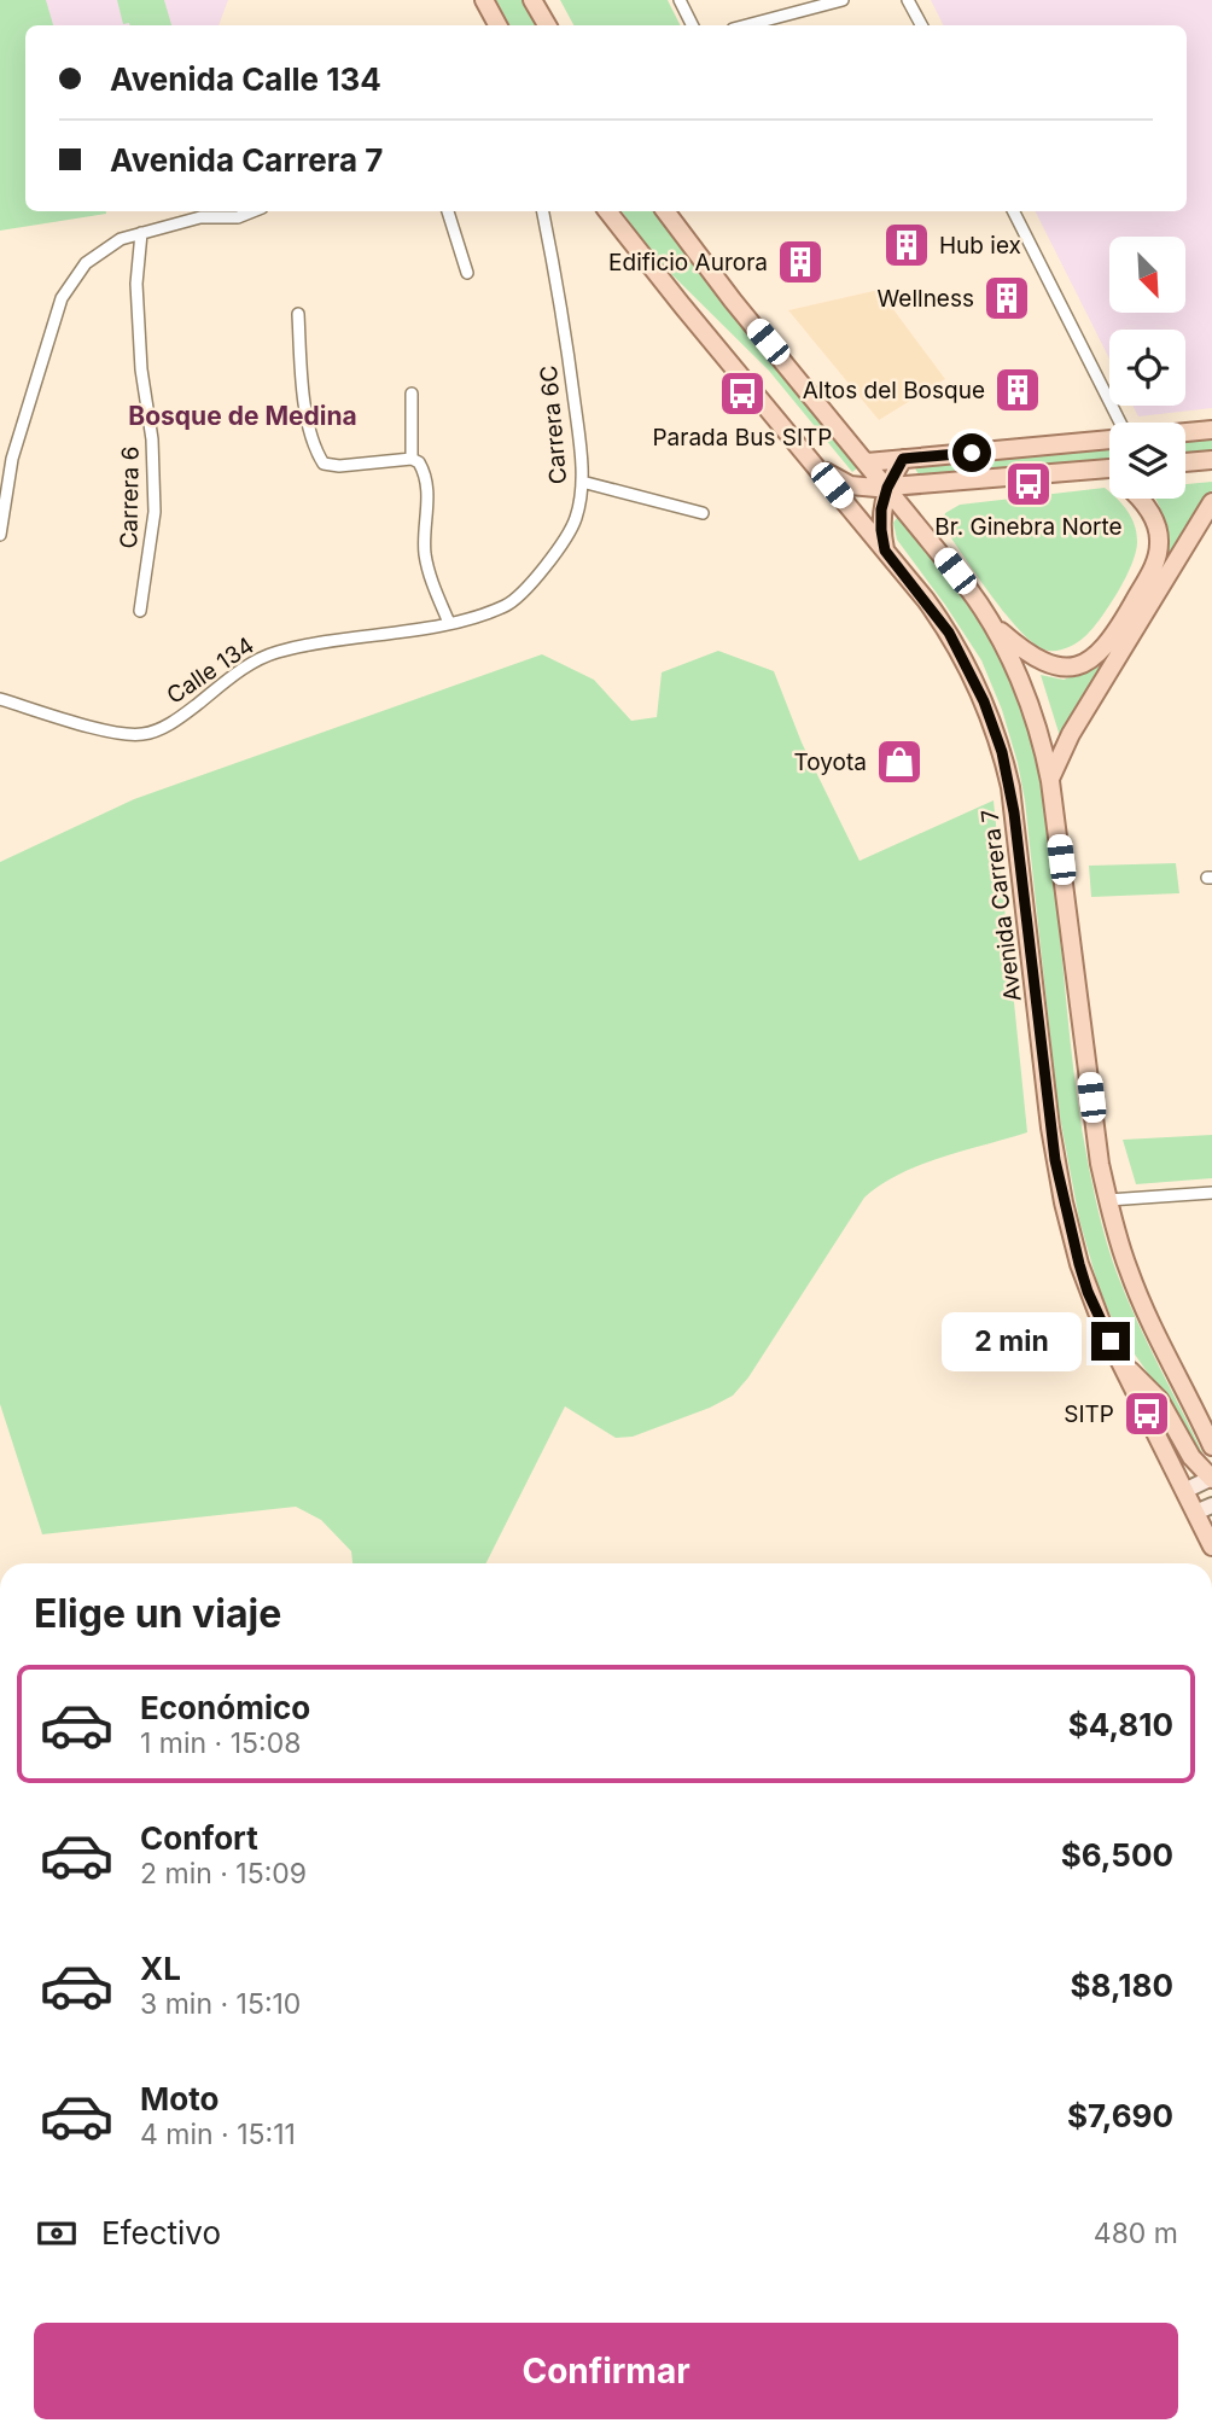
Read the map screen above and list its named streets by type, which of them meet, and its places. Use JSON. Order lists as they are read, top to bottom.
{
  "streets": {
    "main road": ["Avenida Carrera 7"],
    "street": ["Carrera 6C", "Carrera 6", "Calle 134"]
  },
  "crossings": [
    ["Carrera 6C", "Calle 134"]
  ],
  "districts": ["Bosque de Medina"],
  "places": {
    "building": [
      "Hub iex",
      "Edificio Aurora",
      "Wellness",
      "Altos del Bosque"
    ],
    "bus stop": ["Parada Bus SITP", "Br. Ginebra Norte", "SITP"],
    "shop": ["Toyota"]
  },
  "north": "bottom right",
  "page": {
    "banner": ["Avenida Calle 134", "Avenida Carrera 7"],
    "bubble": "2 min",
    "heading": "Elige un viaje",
    "list": [
      {
        "name": "Económico",
        "note": "1 min · 15:08",
        "value": "$4,810"
      },
      {
        "name": "Confort",
        "note": "2 min · 15:09",
        "value": "$6,500"
      },
      {
        "name": "XL",
        "note": "3 min · 15:10",
        "value": "$8,180"
      },
      {
        "name": "Moto",
        "note": "4 min · 15:11",
        "value": "$7,690"
      }
    ],
    "pay": ["Efectivo", "480 m"],
    "buttons": "Confirmar"
  }
}
